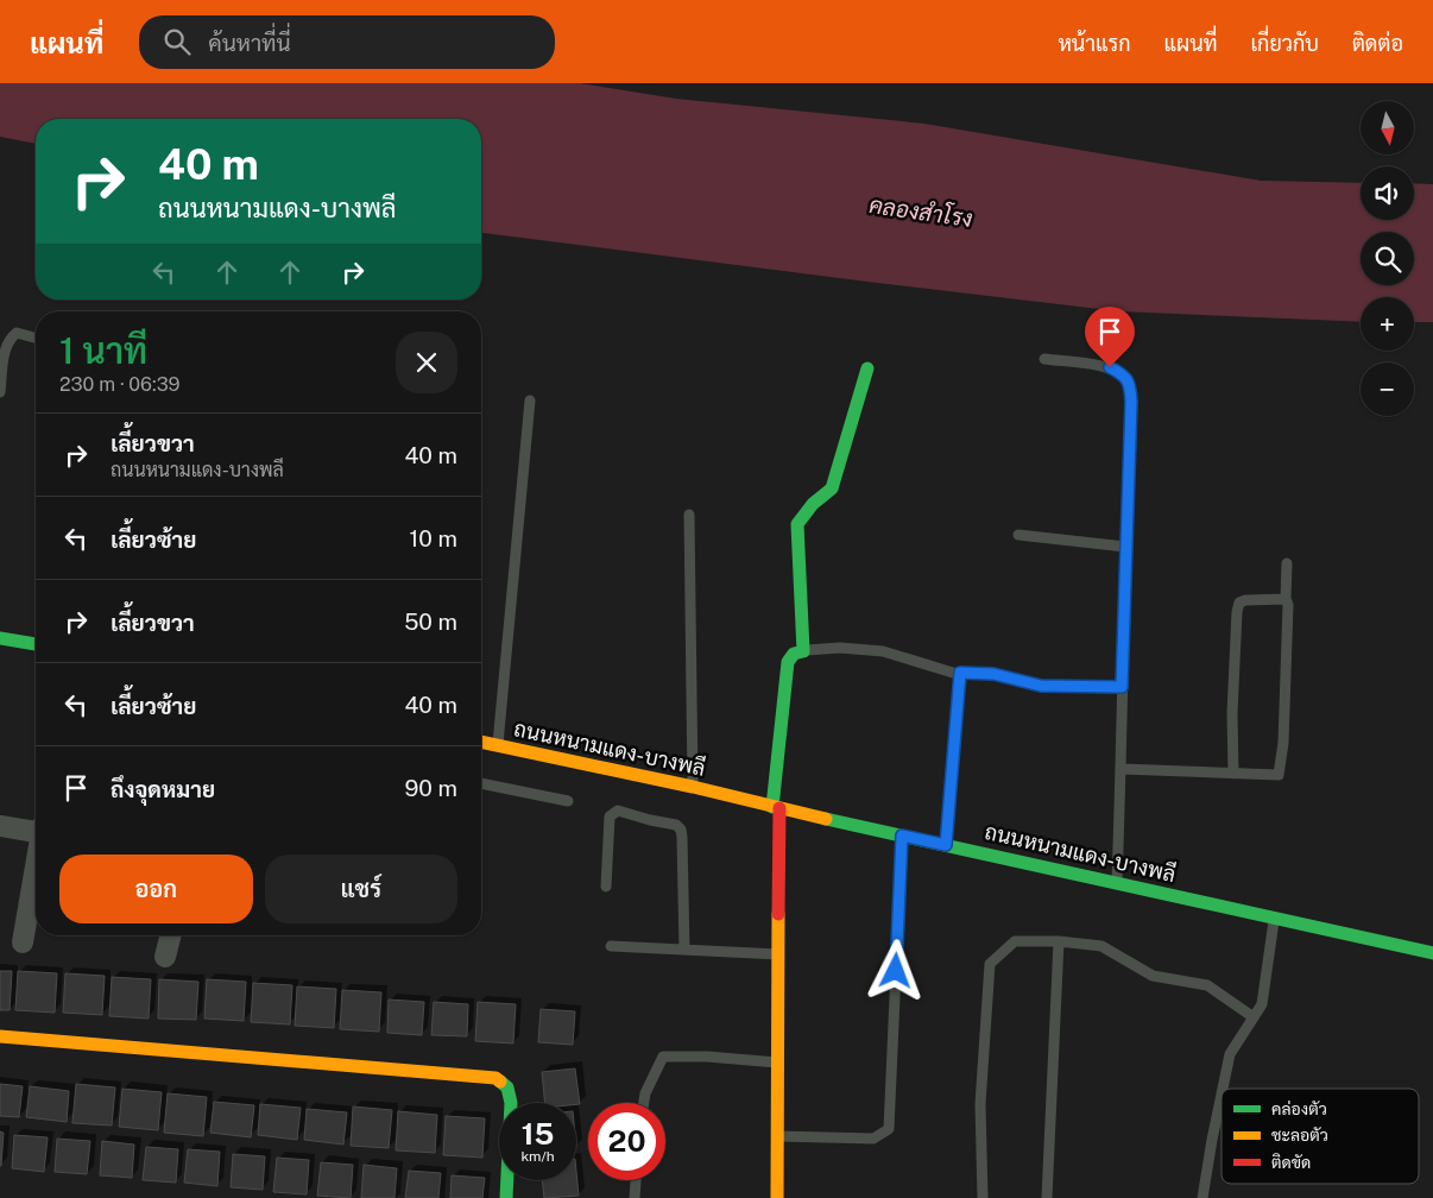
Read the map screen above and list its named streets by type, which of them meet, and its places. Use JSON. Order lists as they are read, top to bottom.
{
  "streets": {
    "street": ["ถนนหนามแดง-บางพลี"]
  },
  "water": ["คลองสำโรง"],
  "legend": ["คล่องตัว", "ชะลอตัว", "ติดขัด"],
  "north": "bottom",
  "page": {
    "header": "แผนที่",
    "search": "ค้นหาที่นี่",
    "nav": [
      "หน้าแรก",
      "แผนที่",
      "เกี่ยวกับ",
      "ติดต่อ"
    ],
    "map_buttons": ["+", "−"],
    "turn": ["40 m", "ถนนหนามแดง-บางพลี"],
    "heading": ["1 นาที", "230 m · 06:39"],
    "list": [
      {
        "name": "เลี้ยวขวา",
        "note": "ถนนหนามแดง-บางพลี",
        "value": "40 m"
      },
      {
        "name": "เลี้ยวซ้าย",
        "value": "10 m"
      },
      {
        "name": "เลี้ยวขวา",
        "value": "50 m"
      },
      {
        "name": "เลี้ยวซ้าย",
        "value": "40 m"
      },
      {
        "name": "ถึงจุดหมาย",
        "value": "90 m"
      }
    ],
    "buttons": ["ออก", "แชร์"],
    "speed": "15 km/h",
    "limit": "20"
  }
}
